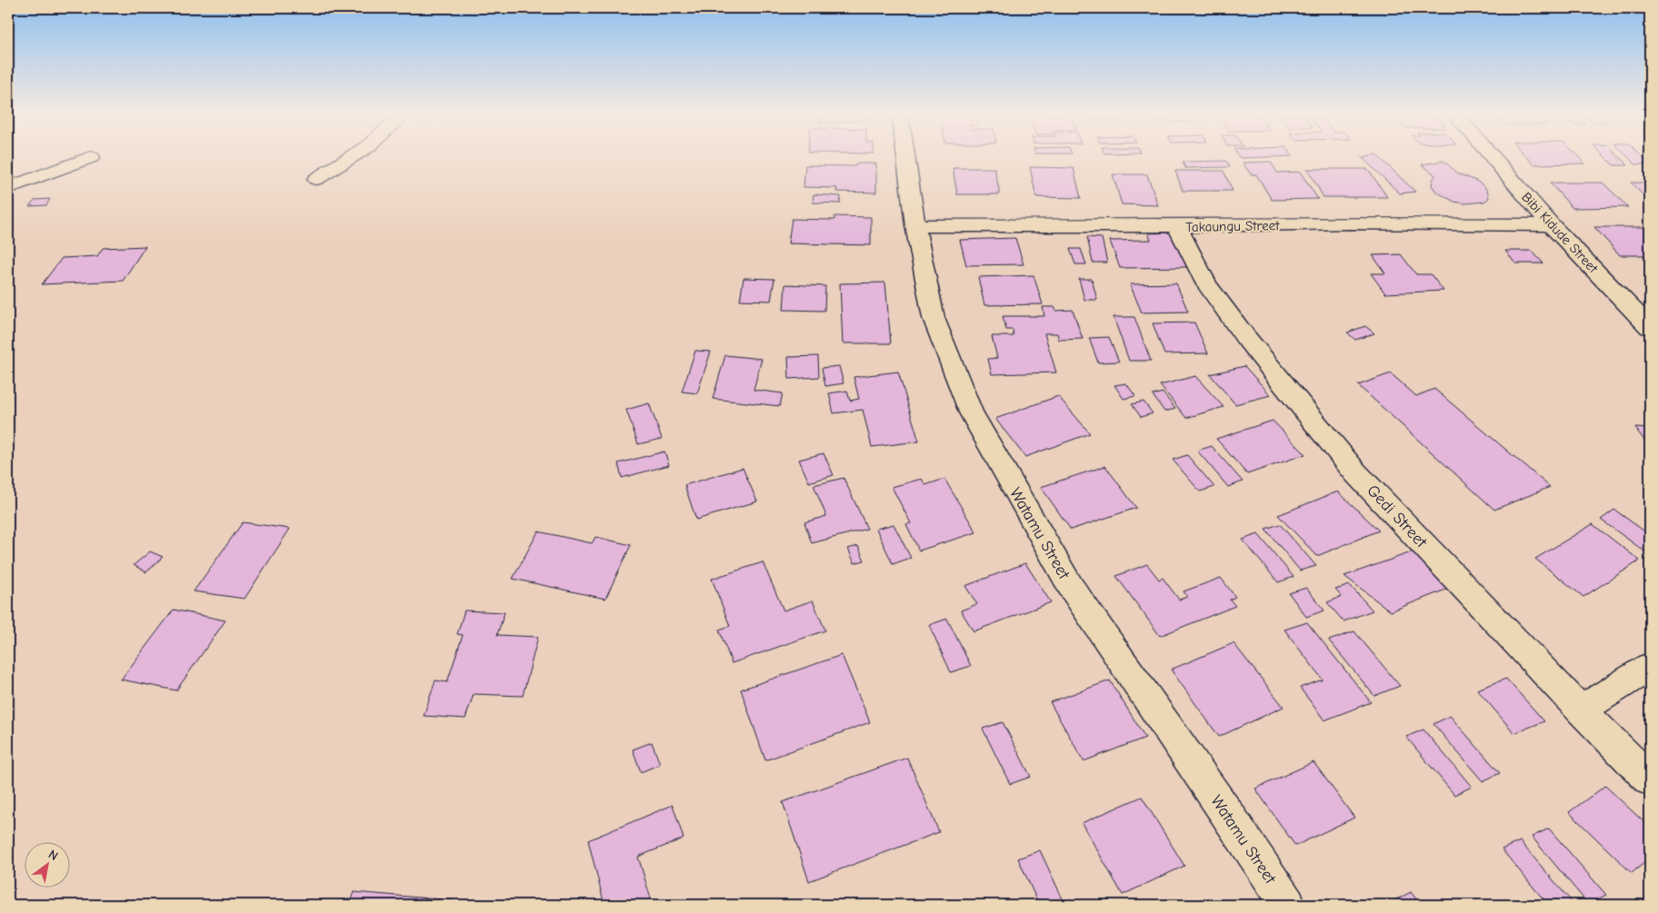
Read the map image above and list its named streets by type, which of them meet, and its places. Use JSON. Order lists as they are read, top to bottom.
{
  "streets": {
    "street": [
      "Takaungu Street",
      "Bibi Kidude Street",
      "Gedi Street",
      "Watamu Street"
    ]
  },
  "crossings": [
    ["Takaungu Street", "Bibi Kidude Street"],
    ["Takaungu Street", "Gedi Street"],
    ["Takaungu Street", "Watamu Street"]
  ],
  "north": "top right"
}
